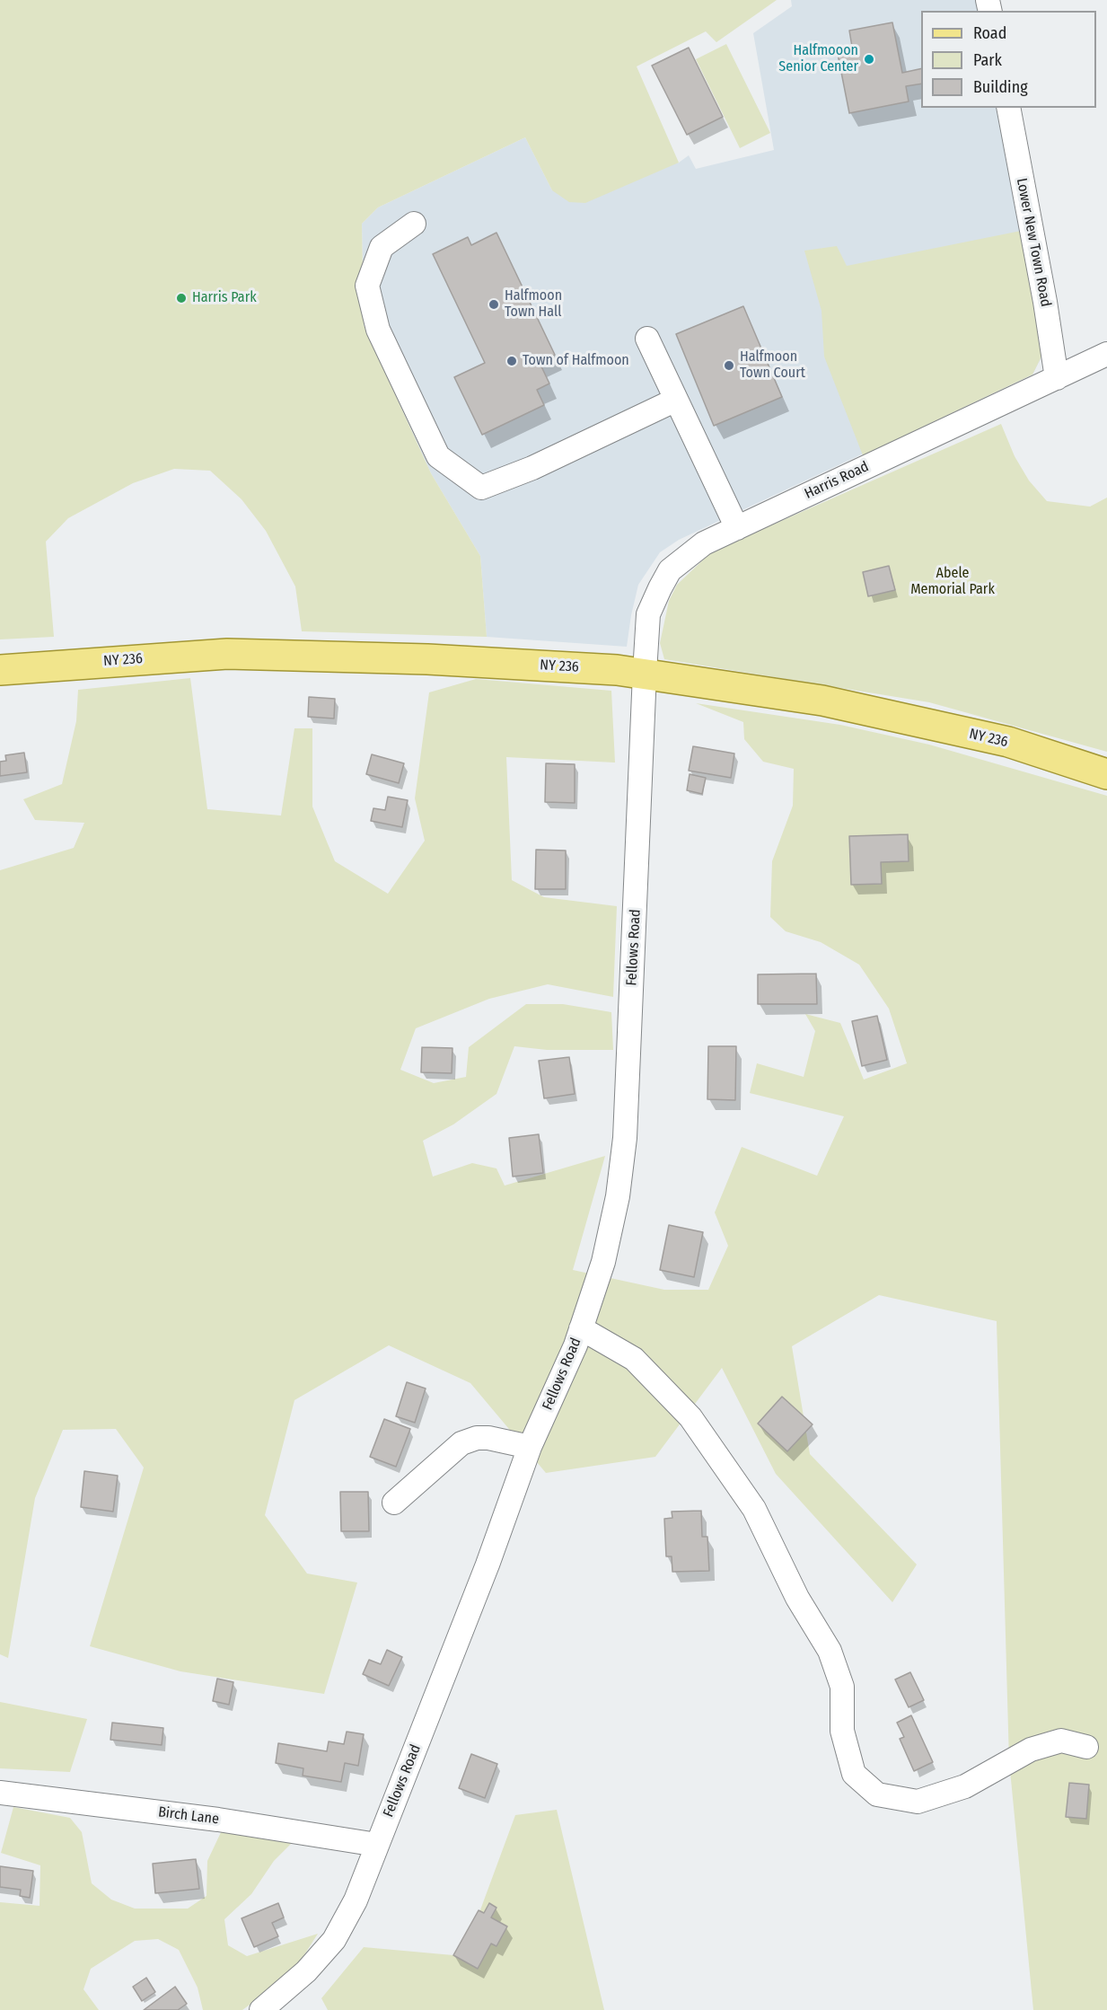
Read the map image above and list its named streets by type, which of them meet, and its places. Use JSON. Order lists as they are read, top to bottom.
{
  "streets": {
    "main road": ["NY 236"],
    "street": [
      "Lower New Town Road",
      "Harris Road",
      "Fellows Road",
      "Birch Lane"
    ]
  },
  "crossings": [
    ["Lower New Town Road", "Harris Road"],
    ["Harris Road", "NY 236"],
    ["Harris Road", "Fellows Road"],
    ["NY 236", "Fellows Road"],
    ["Fellows Road", "Birch Lane"]
  ],
  "parks": ["Abele Memorial Park"],
  "places": [
    "Halfmooon Senior Center",
    "Harris Park",
    "Halfmoon Town Hall",
    "Town of Halfmoon",
    "Halfmoon Town Court"
  ],
  "legend": ["Road", "Park", "Building"]
}
